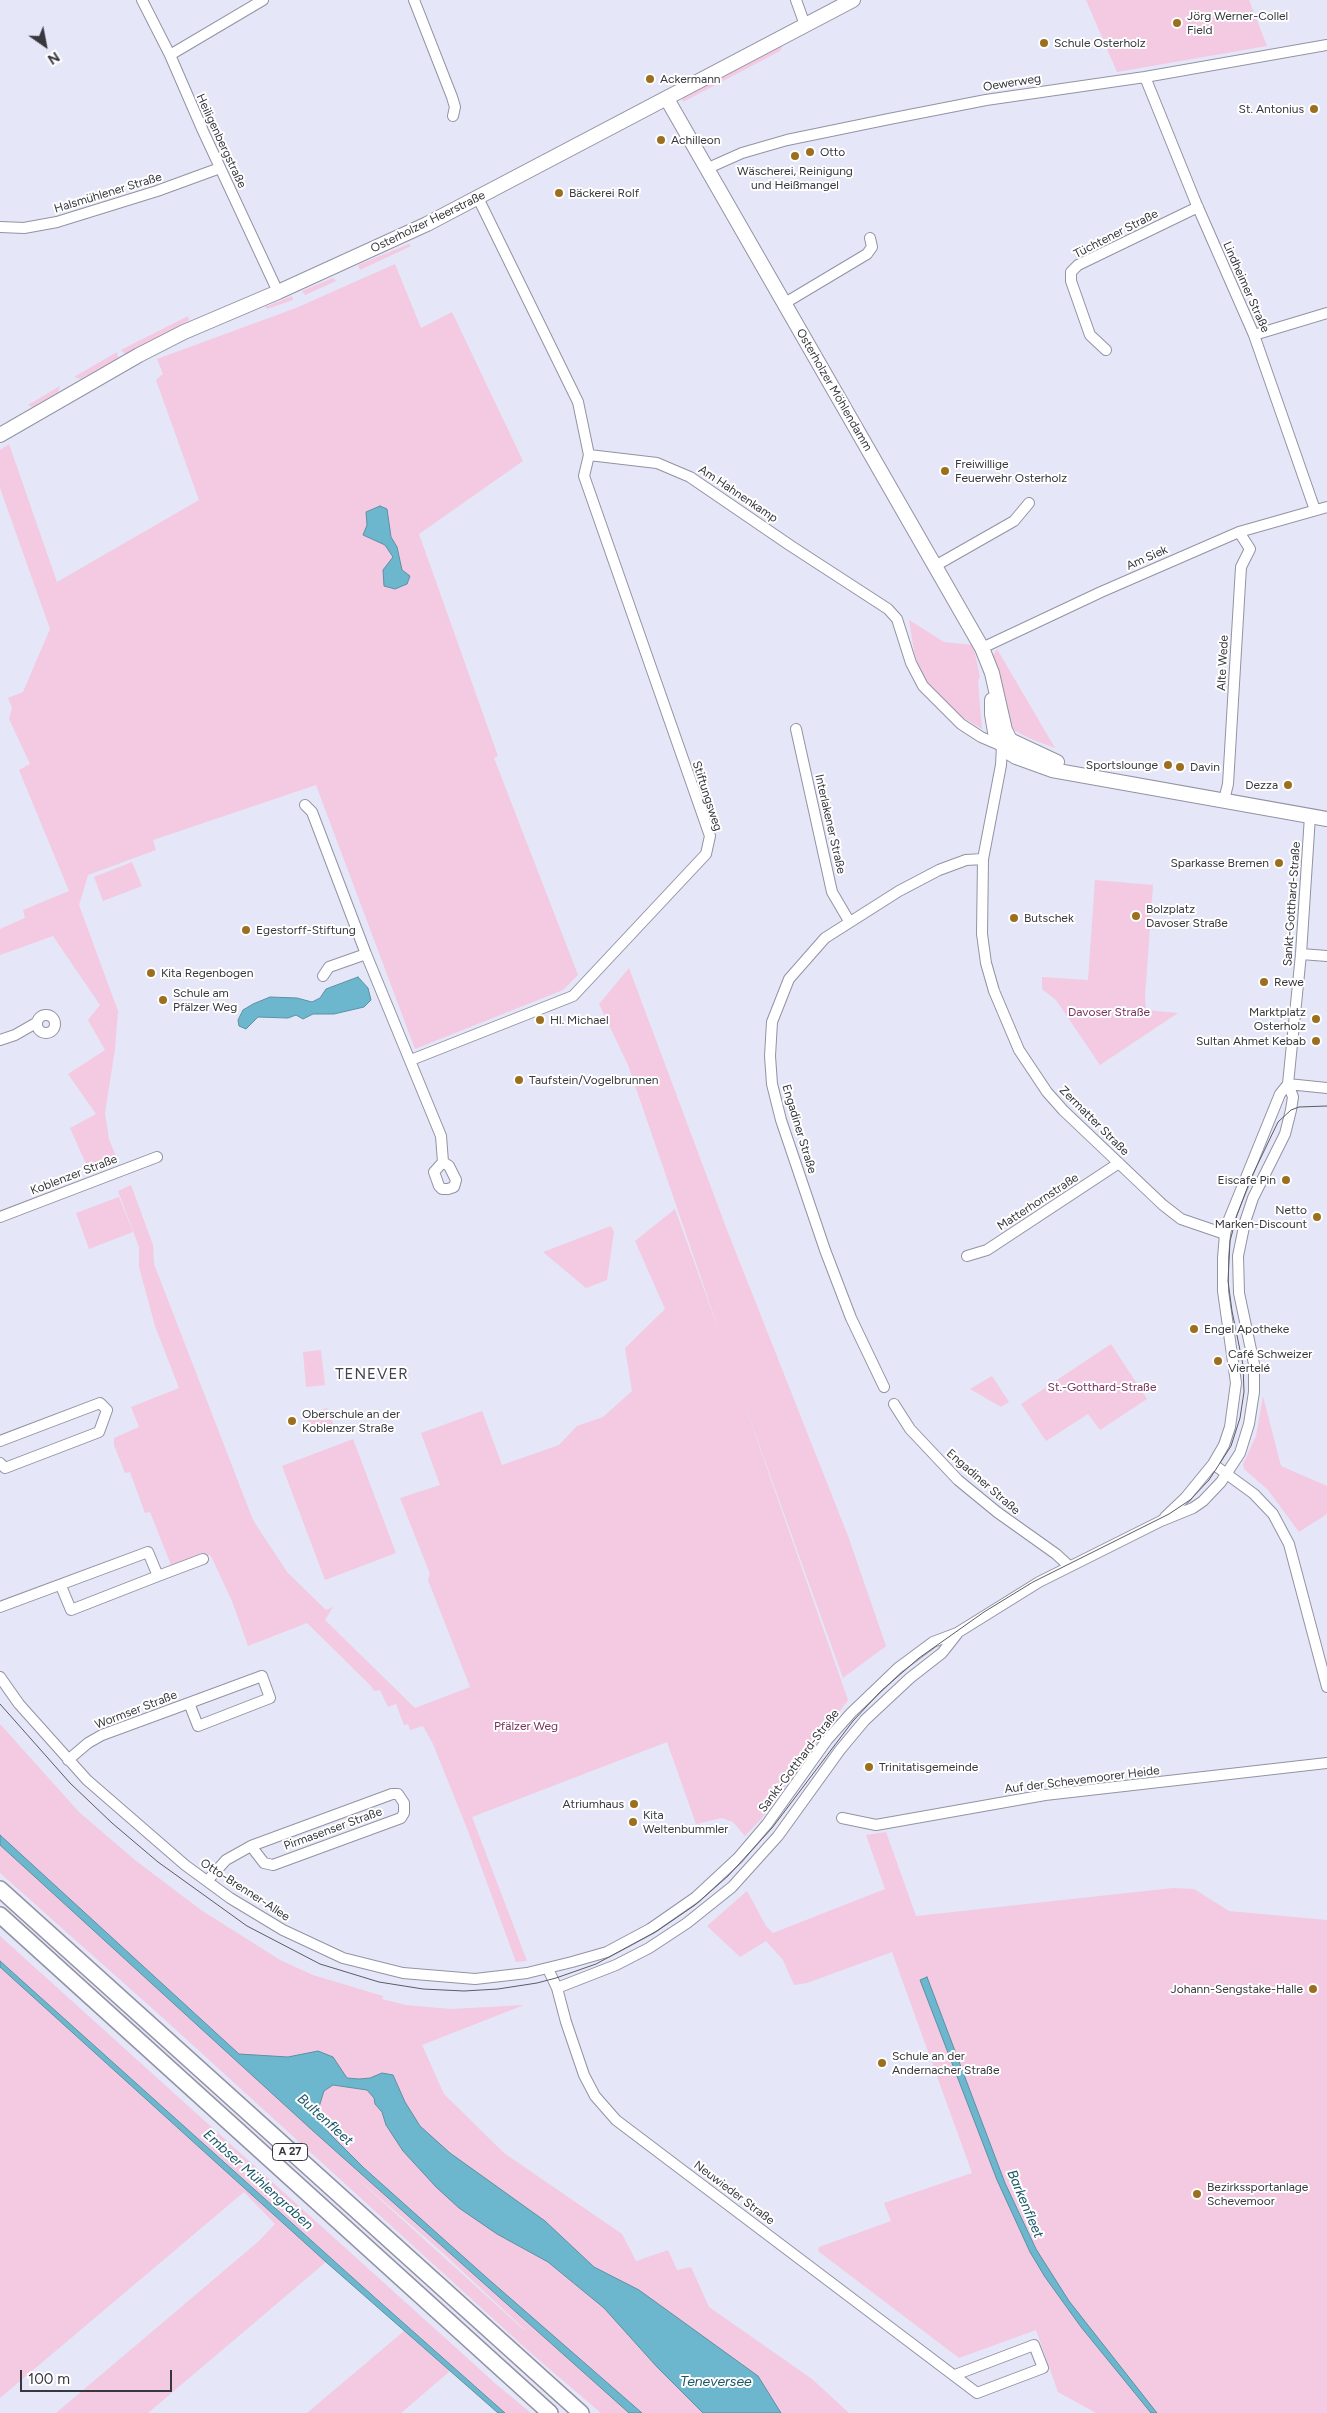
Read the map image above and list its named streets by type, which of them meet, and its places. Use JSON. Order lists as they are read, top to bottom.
{
  "streets": {
    "highway": ["A 27"],
    "main road": ["Osterholzer Heerstraße", "Osterholzer Möhlendamm"],
    "street": [
      "Oewerweg",
      "Heiligenbergstraße",
      "Halsmühlener Straße",
      "Tüchtener Straße",
      "Lindheimer Straße",
      "Am Hahnenkamp",
      "Am Siek",
      "Alte Wede",
      "Stiftungsweg",
      "Interlakener Straße",
      "Sankt-Gotthard-Straße",
      "Zermatter Straße",
      "Engadiner Straße",
      "Koblenzer Straße",
      "Matterhornstraße",
      "Wormser Straße",
      "Auf der Schevemoorer Heide",
      "Pirmasenser Straße",
      "Otto-Brenner-Allee",
      "Neuwieder Straße"
    ]
  },
  "crossings": [
    ["Oewerweg", "Lindheimer Straße"],
    ["Oewerweg", "Osterholzer Möhlendamm"],
    ["Heiligenbergstraße", "Halsmühlener Straße"],
    ["Heiligenbergstraße", "Osterholzer Heerstraße"],
    ["Osterholzer Heerstraße", "Osterholzer Möhlendamm"],
    ["Tüchtener Straße", "Lindheimer Straße"],
    ["Lindheimer Straße", "Am Siek"],
    ["Osterholzer Möhlendamm", "Am Hahnenkamp"],
    ["Osterholzer Möhlendamm", "Am Siek"],
    ["Osterholzer Möhlendamm", "Zermatter Straße"],
    ["Am Hahnenkamp", "Stiftungsweg"],
    ["Am Hahnenkamp", "Zermatter Straße"],
    ["Am Siek", "Alte Wede"],
    ["Interlakener Straße", "Engadiner Straße"],
    ["Sankt-Gotthard-Straße", "Zermatter Straße"],
    ["Sankt-Gotthard-Straße", "Engadiner Straße"],
    ["Sankt-Gotthard-Straße", "Otto-Brenner-Allee"],
    ["Sankt-Gotthard-Straße", "Neuwieder Straße"],
    ["Zermatter Straße", "Engadiner Straße"],
    ["Zermatter Straße", "Matterhornstraße"],
    ["Wormser Straße", "Otto-Brenner-Allee"],
    ["Pirmasenser Straße", "Otto-Brenner-Allee"]
  ],
  "districts": ["TENEVER"],
  "water": [
    "Bultenfleet",
    "Embser Mühlengraben",
    "Barkenfleet",
    "Teneversee"
  ],
  "parks": ["Davoser Straße", "St.-Gotthard-Straße", "Pfälzer Weg"],
  "places": [
    "Jörg Werner-Collel Field",
    "Schule Osterholz",
    "Ackermann",
    "St. Antonius",
    "Achilleon",
    "Otto",
    "Wäscherei, Reinigung und Heißmangel",
    "Bäckerei Rolf",
    "Freiwillige Feuerwehr Osterholz",
    "Sportslounge",
    "Davin",
    "Dezza",
    "Sparkasse Bremen",
    "Bolzplatz Davoser Straße",
    "Butschek",
    "Egestorff-Stiftung",
    "Kita Regenbogen",
    "Rewe",
    "Schule am Pfälzer Weg",
    "Marktplatz Osterholz",
    "Hl. Michael",
    "Sultan Ahmet Kebab",
    "Taufstein/Vogelbrunnen",
    "Eiscafe Pin",
    "Netto Marken-Discount",
    "Engel Apotheke",
    "Café Schweizer Viertelé",
    "Oberschule an der Koblenzer Straße",
    "Trinitatisgemeinde",
    "Atriumhaus",
    "Kita Weltenbummler",
    "Johann-Sengstake-Halle",
    "Schule an der Andernacher Straße",
    "Bezirkssportanlage Schevemoor"
  ],
  "scale_bar": "100 m",
  "north": "bottom right"
}
